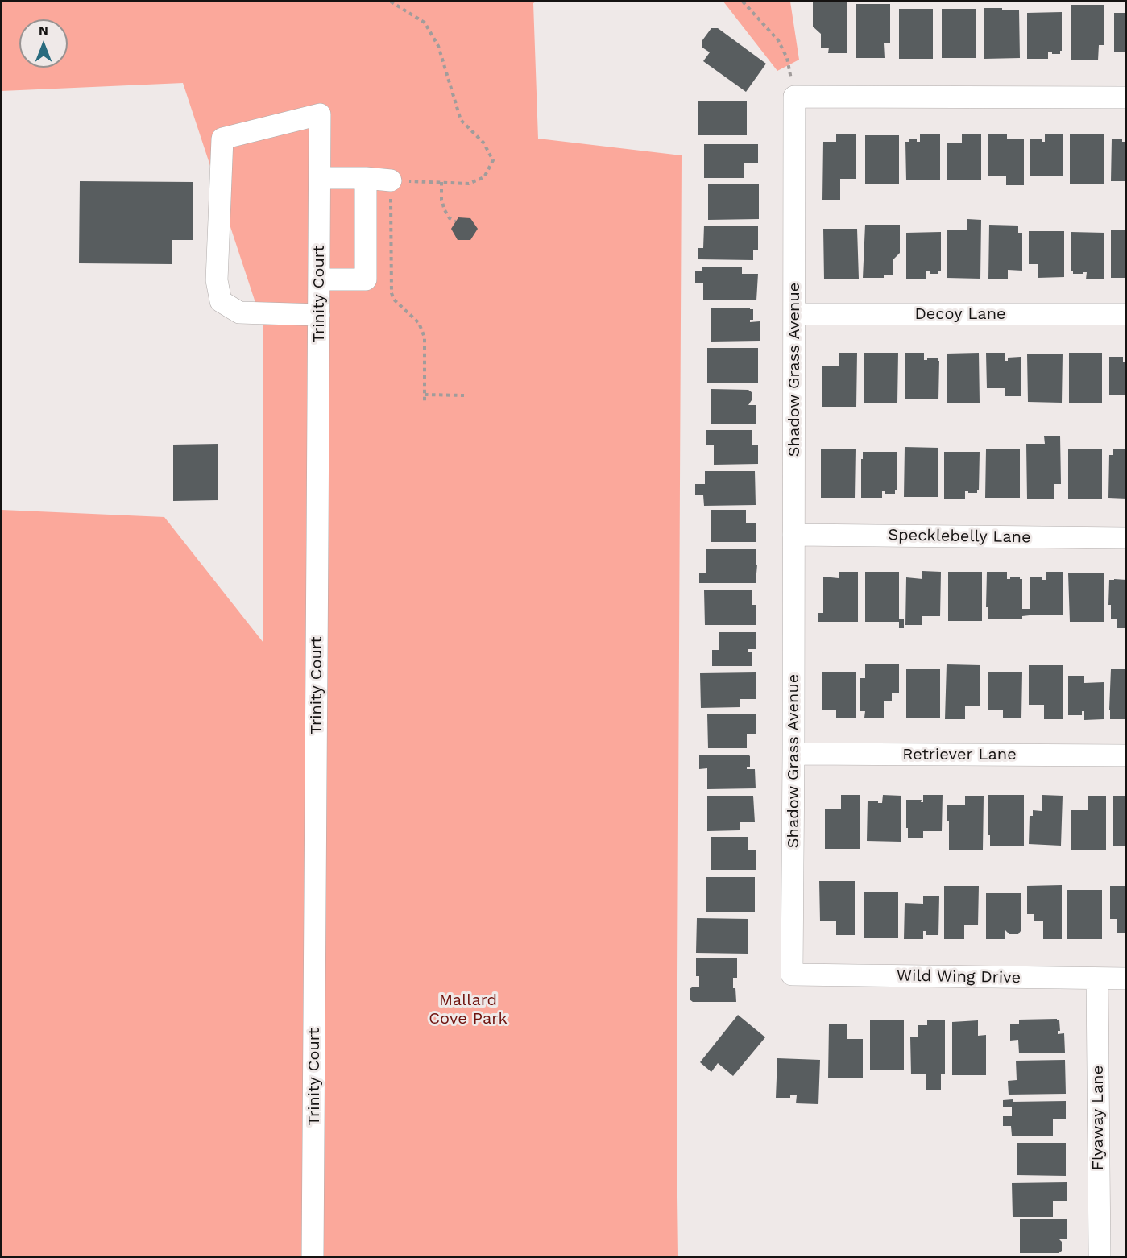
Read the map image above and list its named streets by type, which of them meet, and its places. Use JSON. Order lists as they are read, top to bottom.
{
  "streets": {
    "street": [
      "Trinity Court",
      "Decoy Lane",
      "Shadow Grass Avenue",
      "Specklebelly Lane",
      "Retriever Lane",
      "Wild Wing Drive",
      "Flyaway Lane"
    ]
  },
  "crossings": [
    ["Decoy Lane", "Shadow Grass Avenue"],
    ["Shadow Grass Avenue", "Specklebelly Lane"],
    ["Shadow Grass Avenue", "Retriever Lane"],
    ["Shadow Grass Avenue", "Wild Wing Drive"],
    ["Wild Wing Drive", "Flyaway Lane"]
  ],
  "parks": ["Mallard Cove Park"],
  "north": "top"
}
